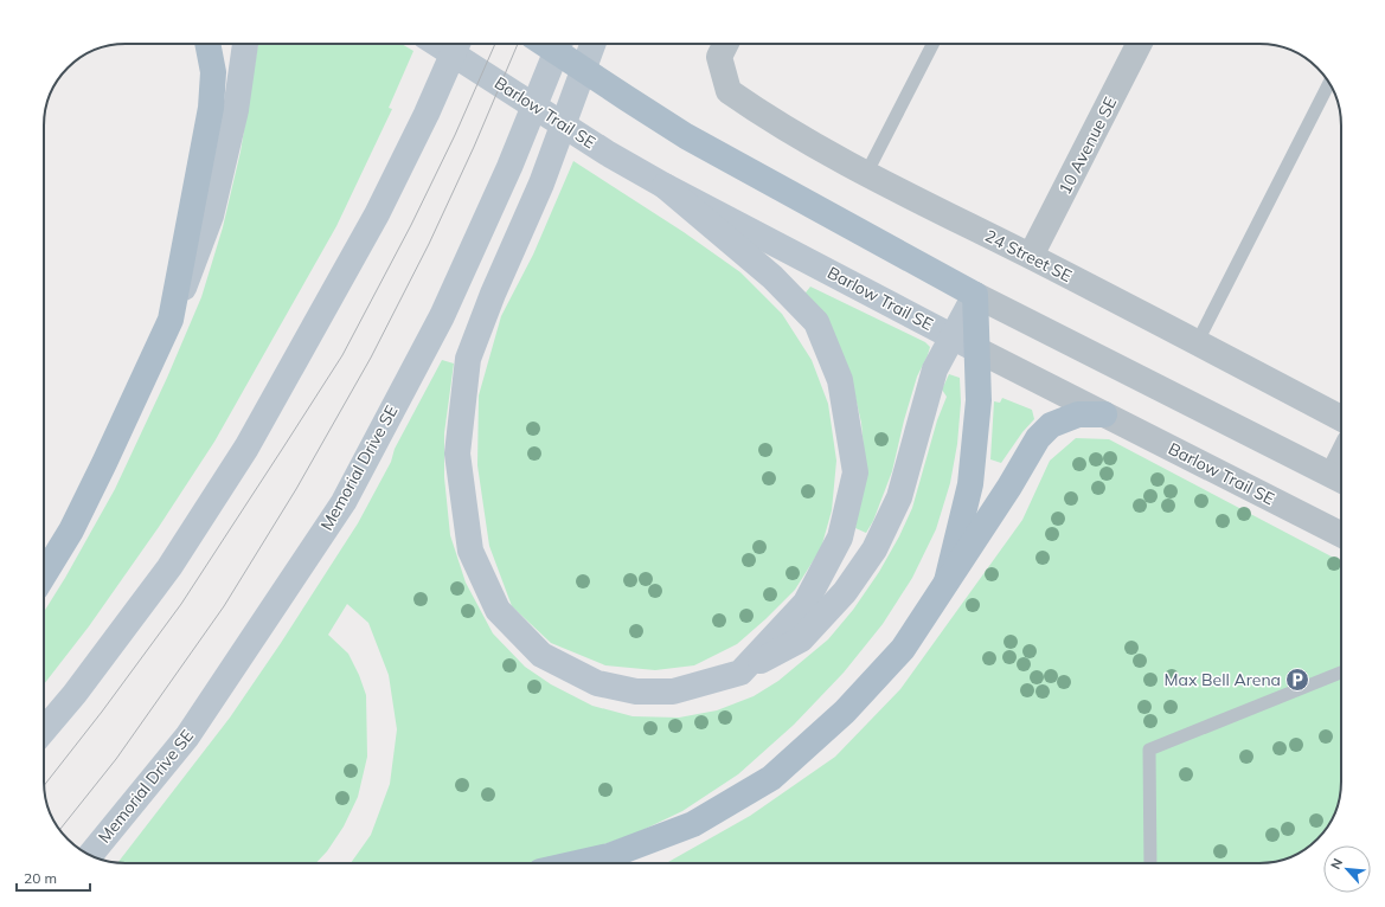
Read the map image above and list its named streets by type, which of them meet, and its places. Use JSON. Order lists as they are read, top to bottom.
{
  "streets": {
    "main road": ["Barlow Trail SE", "Memorial Drive SE"],
    "street": ["10 Avenue SE", "24 Street SE"]
  },
  "crossings": [
    ["10 Avenue SE", "24 Street SE"]
  ],
  "places": {
    "parking": ["Max Bell Arena"]
  },
  "scale_bar": "20 m",
  "north": "top left"
}
